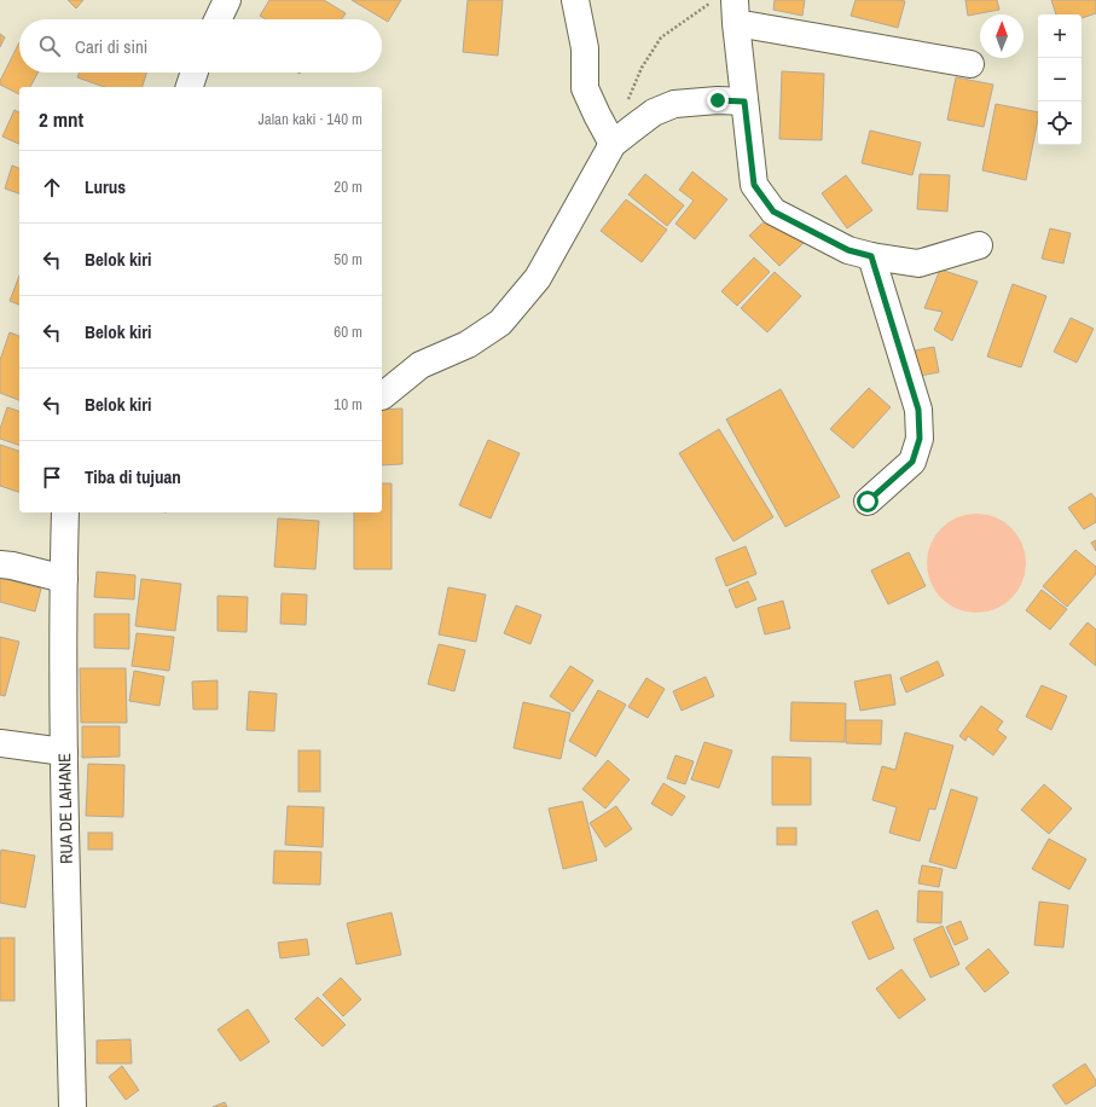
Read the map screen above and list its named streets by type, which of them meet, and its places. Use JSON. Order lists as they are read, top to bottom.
{
  "streets": {
    "street": ["RUA DE LAHANE"]
  },
  "north": "top",
  "page": {
    "map_buttons": ["+", "−"],
    "search": "Cari di sini",
    "heading": ["2 mnt", "Jalan kaki · 140 m"],
    "list": [
      ["Lurus", "20 m"],
      ["Belok kiri", "50 m"],
      ["Belok kiri", "60 m"],
      ["Belok kiri", "10 m"],
      "Tiba di tujuan"
    ]
  }
}
